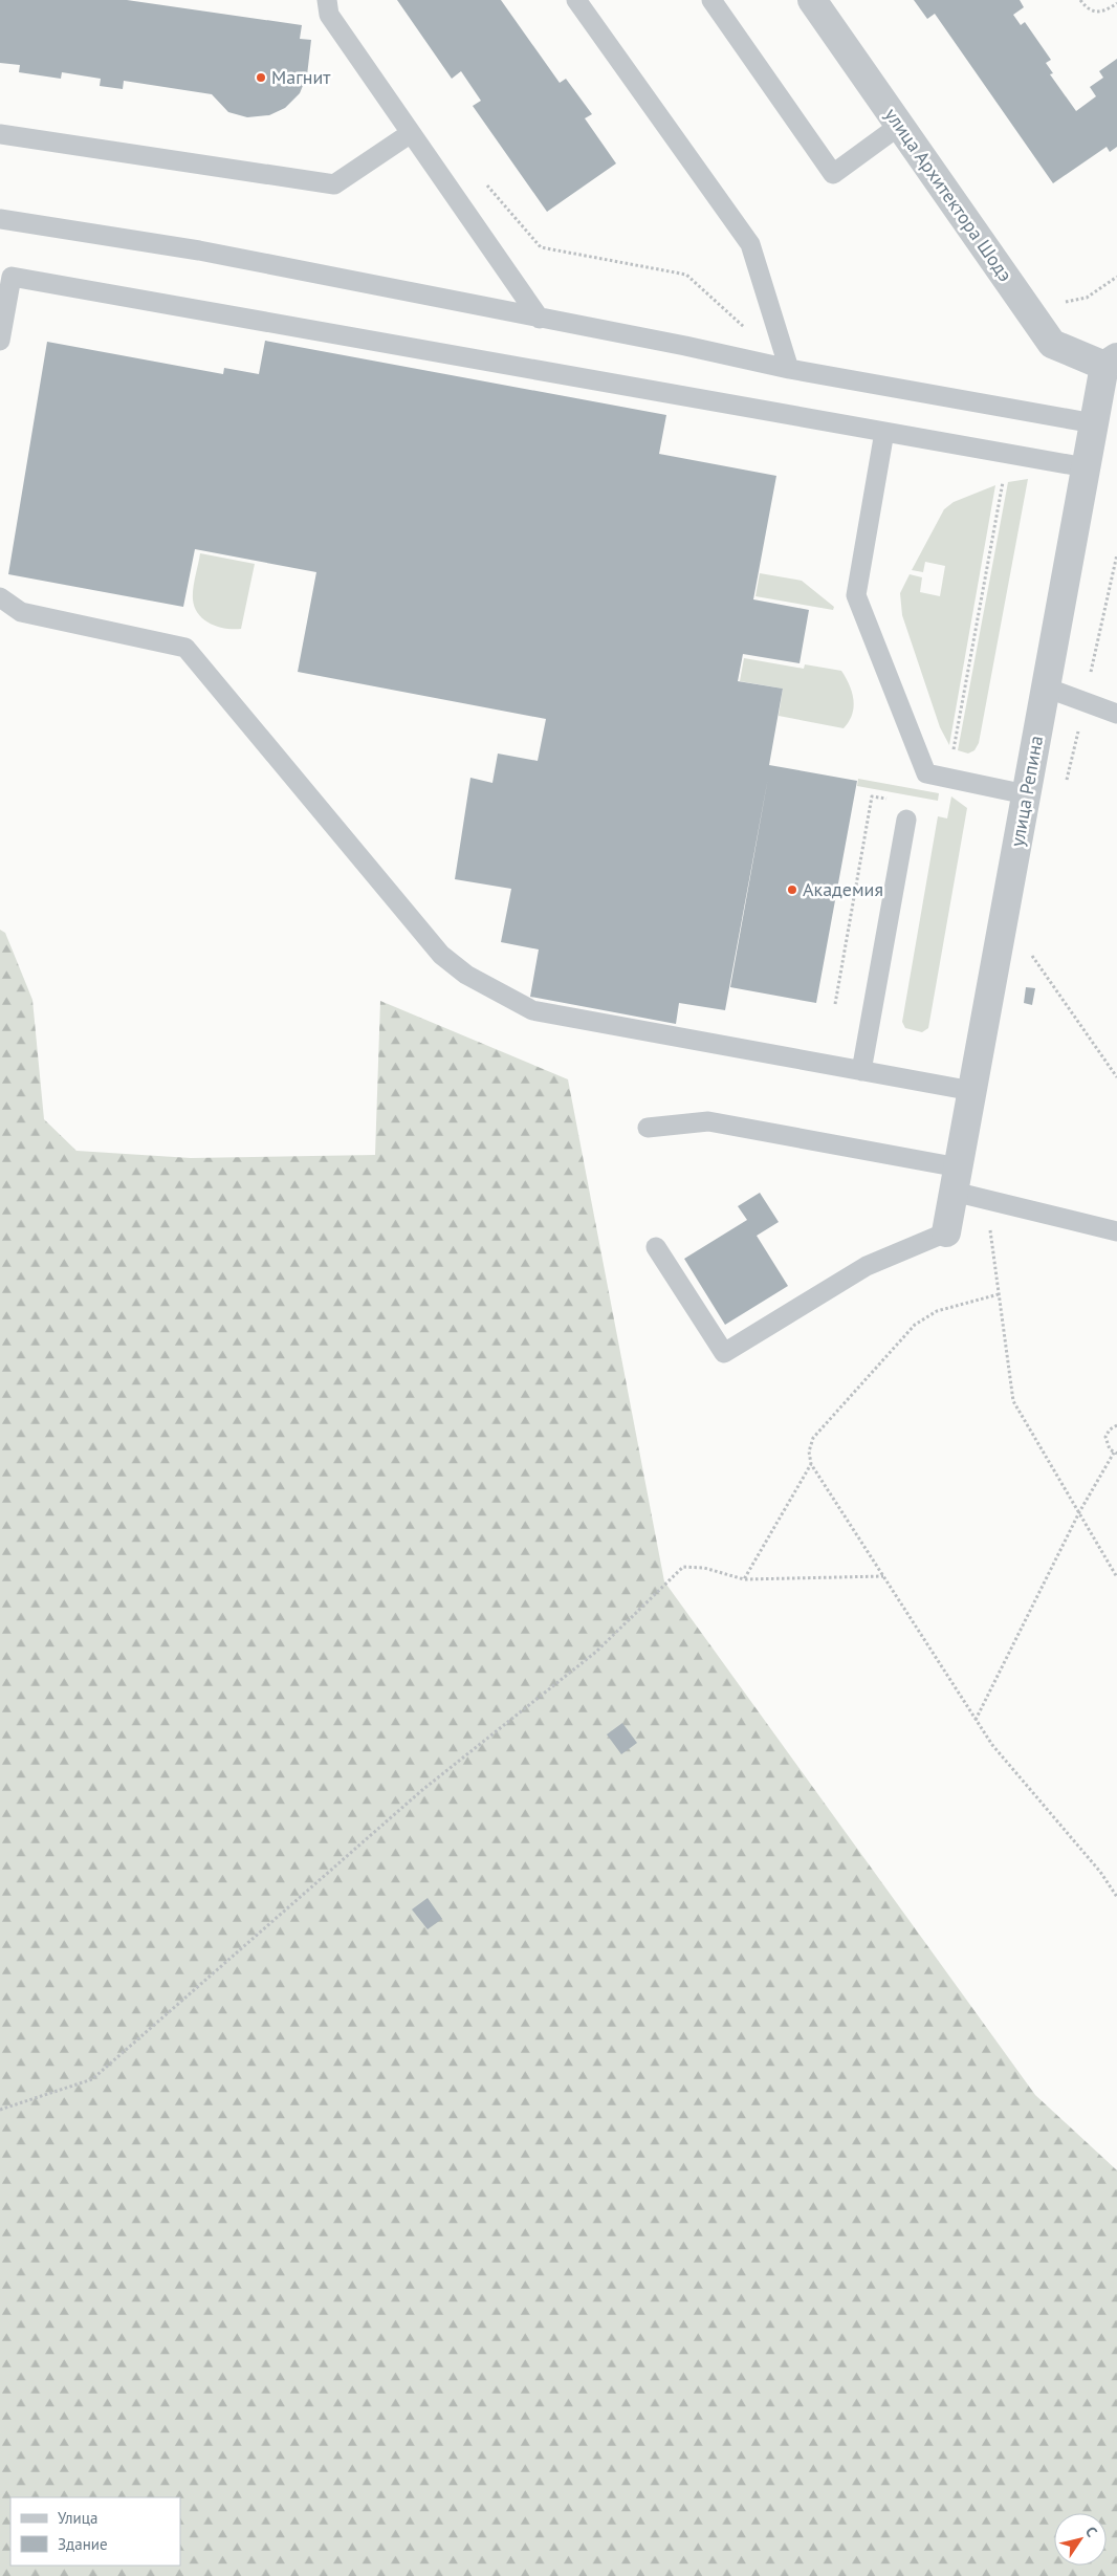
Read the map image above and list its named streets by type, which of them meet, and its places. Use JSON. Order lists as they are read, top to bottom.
{
  "streets": {
    "street": ["улица Архитектора Шодэ", "улица Репина"]
  },
  "crossings": [
    ["улица Архитектора Шодэ", "улица Репина"]
  ],
  "places": ["Магнит", "Академия"],
  "legend": ["Улица", "Здание"],
  "north": "top right"
}
